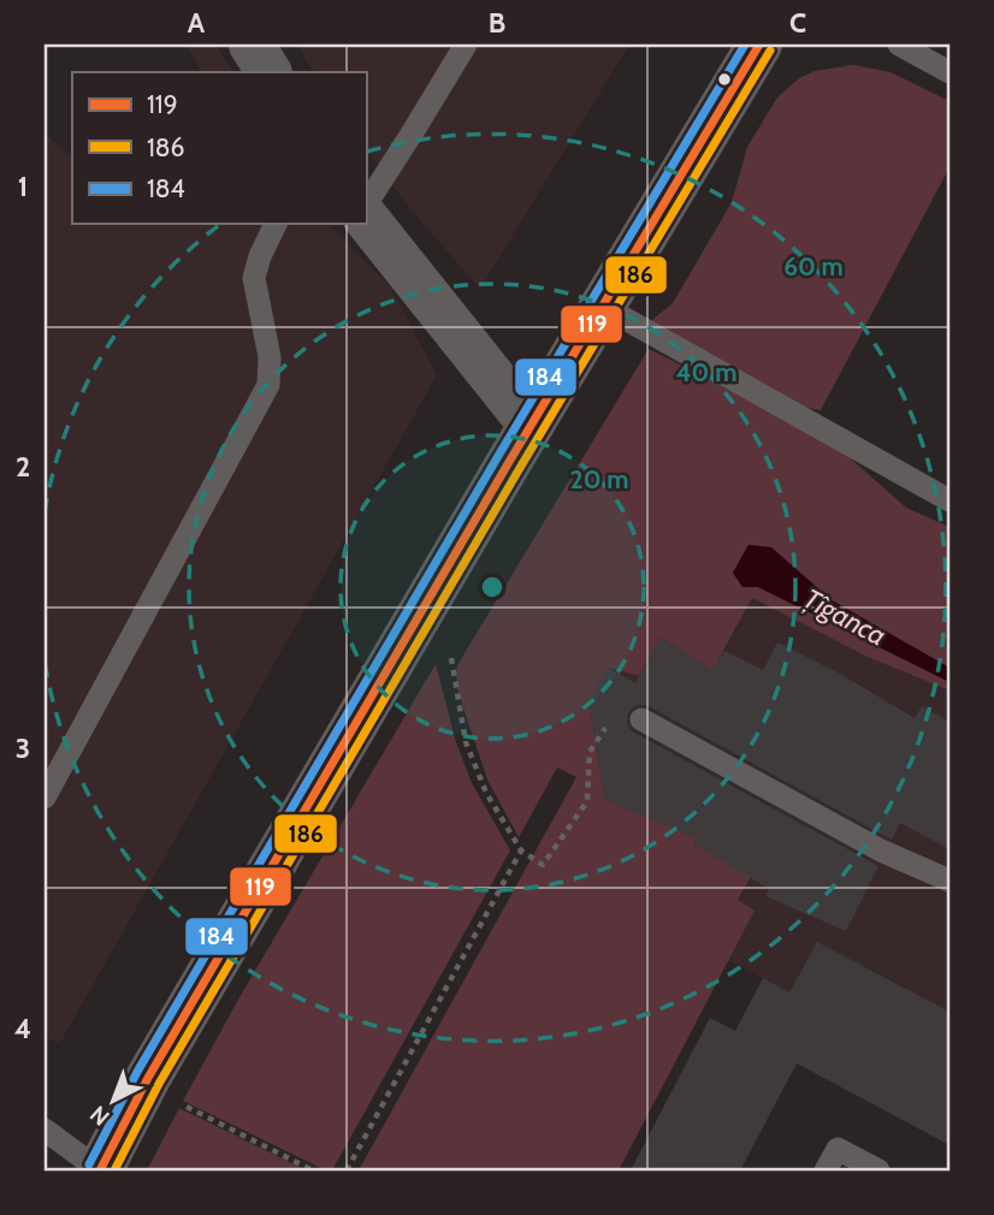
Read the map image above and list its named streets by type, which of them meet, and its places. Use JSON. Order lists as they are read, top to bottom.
{
  "water": ["Țîganca"],
  "lines": ["transit line 119", "transit line 184", "transit line 186"],
  "legend": ["119", "186", "184"],
  "north": "bottom left",
  "grid": {
    "columns": ["A", "B", "C"],
    "rows": [
      "1",
      "2",
      "3",
      "4"
    ]
  },
  "rings": ["60 m", "40 m", "20 m"]
}
